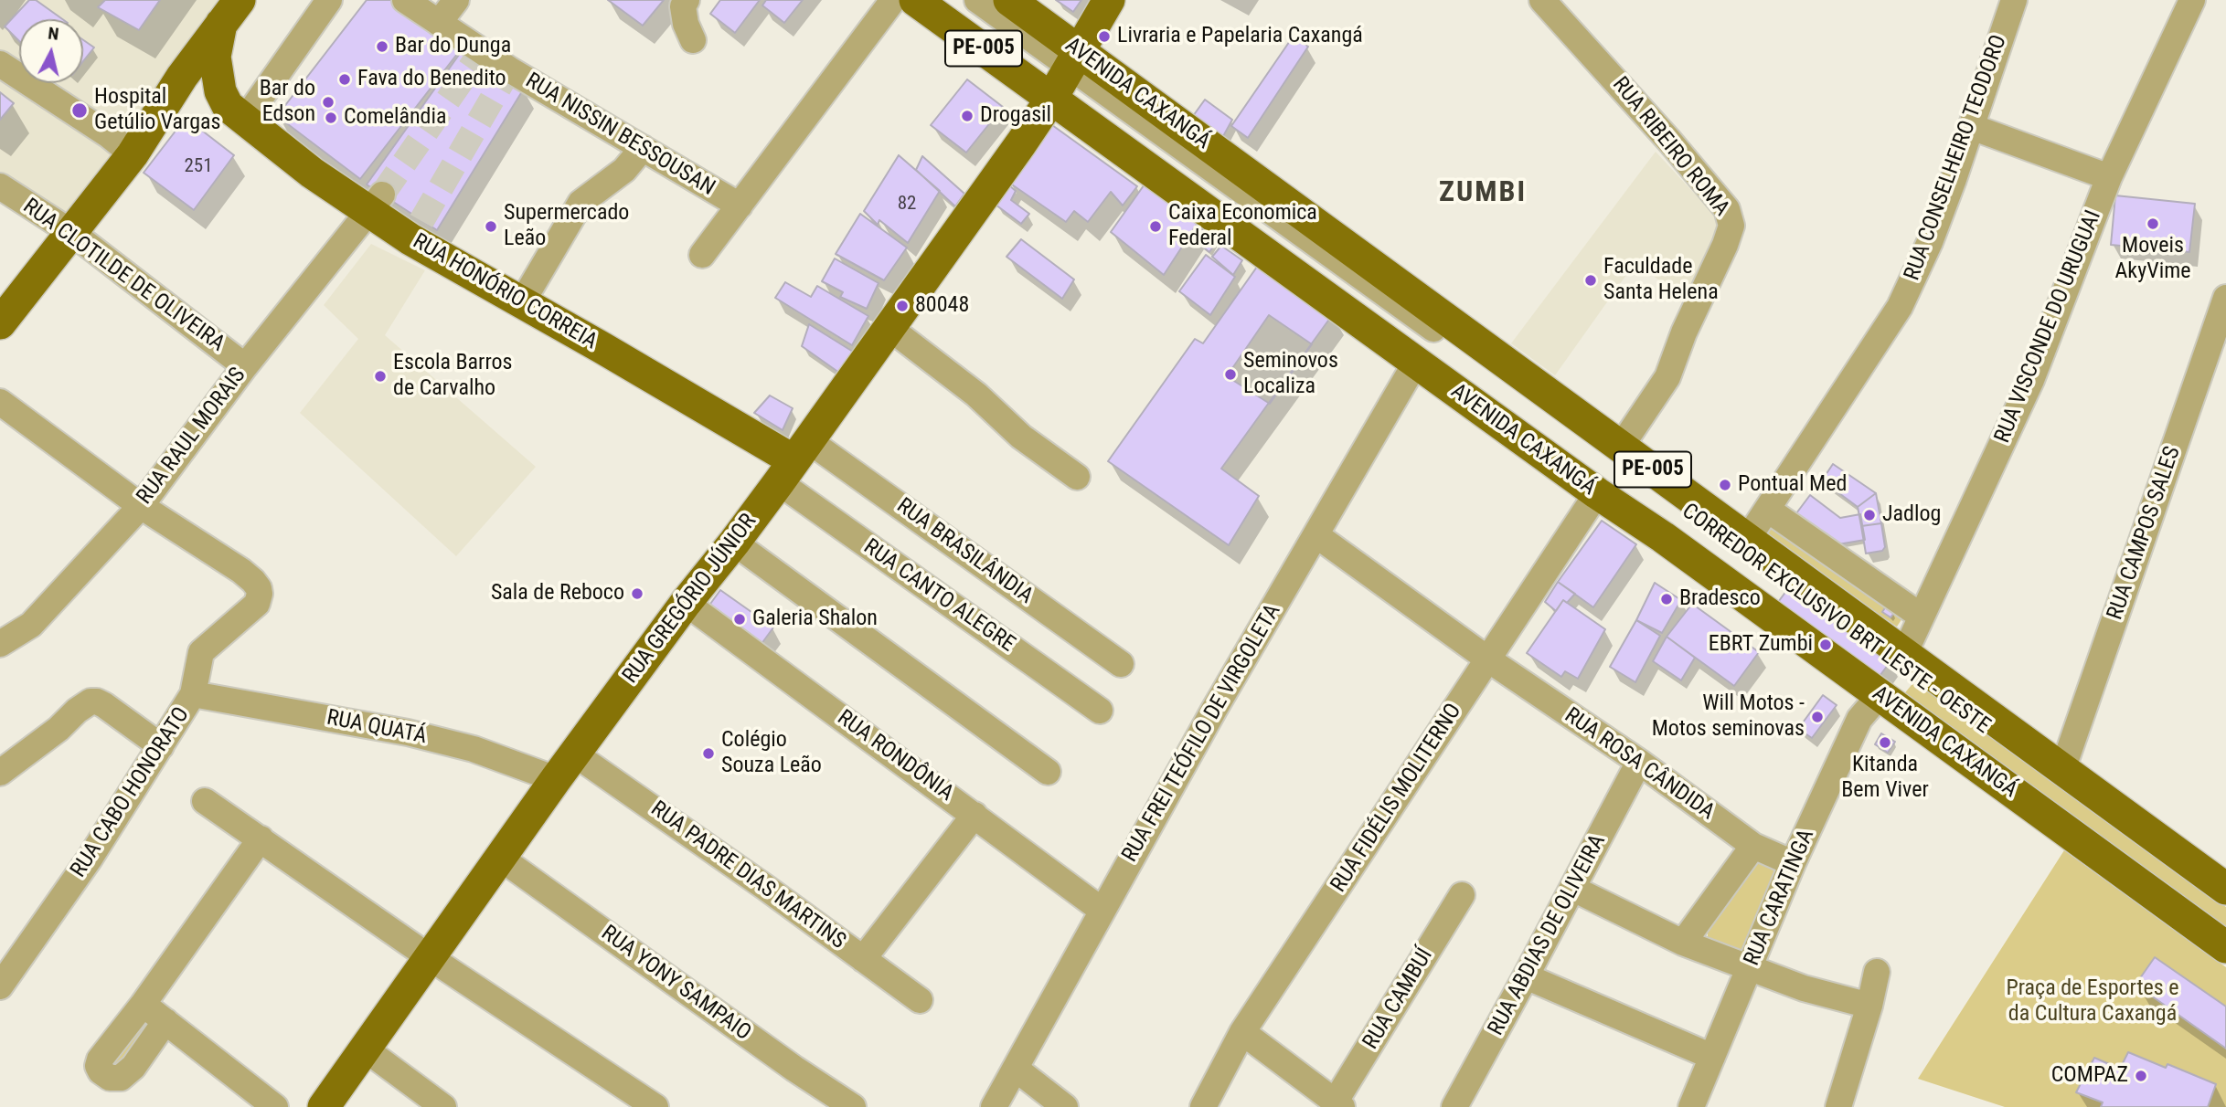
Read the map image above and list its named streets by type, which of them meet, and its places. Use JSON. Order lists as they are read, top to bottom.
{
  "streets": {
    "main road": [
      "PE-005",
      "AVENIDA CAXANGÁ",
      "RUA HONÓRIO CORREIA",
      "RUA GREGÓRIO JÚNIOR"
    ],
    "street": [
      "RUA NISSIN BESSOUSAN",
      "RUA RIBEIRO ROMA",
      "RUA CONSELHEIRO TEODORO",
      "RUA CLOTILDE DE OLIVEIRA",
      "RUA VISCONDE DO URUGUAI",
      "RUA RAUL MORAIS",
      "RUA CAMPOS SALES",
      "RUA BRASILÂNDIA",
      "RUA CANTO ALEGRE",
      "CORREDOR EXCLUSIVO BRT LESTE - OESTE",
      "RUA QUATÁ",
      "RUA FREI TEÓFILO DE VIRGOLETA",
      "RUA RONDÔNIA",
      "RUA ROSA CÂNDIDA",
      "RUA CABO HONORATO",
      "RUA FIDÉLIS MOLITERNO",
      "RUA PADRE DIAS MARTINS",
      "RUA CARATINGA",
      "RUA ABDIAS DE OLIVEIRA",
      "RUA YONY SAMPAIO",
      "RUA CAMBUÍ"
    ]
  },
  "crossings": [
    ["AVENIDA CAXANGÁ", "RUA RIBEIRO ROMA"],
    ["AVENIDA CAXANGÁ", "RUA CONSELHEIRO TEODORO"],
    ["AVENIDA CAXANGÁ", "RUA VISCONDE DO URUGUAI"],
    ["AVENIDA CAXANGÁ", "RUA CAMPOS SALES"],
    ["AVENIDA CAXANGÁ", "RUA GREGÓRIO JÚNIOR"],
    ["AVENIDA CAXANGÁ", "CORREDOR EXCLUSIVO BRT LESTE - OESTE"],
    ["AVENIDA CAXANGÁ", "RUA FREI TEÓFILO DE VIRGOLETA"],
    ["AVENIDA CAXANGÁ", "RUA FIDÉLIS MOLITERNO"],
    ["AVENIDA CAXANGÁ", "RUA CARATINGA"],
    ["RUA CLOTILDE DE OLIVEIRA", "RUA RAUL MORAIS"],
    ["RUA HONÓRIO CORREIA", "RUA RAUL MORAIS"],
    ["RUA HONÓRIO CORREIA", "RUA BRASILÂNDIA"],
    ["RUA HONÓRIO CORREIA", "RUA CANTO ALEGRE"],
    ["RUA HONÓRIO CORREIA", "RUA GREGÓRIO JÚNIOR"],
    ["RUA RAUL MORAIS", "RUA CABO HONORATO"],
    ["RUA BRASILÂNDIA", "RUA CANTO ALEGRE"],
    ["RUA BRASILÂNDIA", "RUA GREGÓRIO JÚNIOR"],
    ["RUA CANTO ALEGRE", "RUA GREGÓRIO JÚNIOR"],
    ["RUA GREGÓRIO JÚNIOR", "CORREDOR EXCLUSIVO BRT LESTE - OESTE"],
    ["RUA GREGÓRIO JÚNIOR", "RUA QUATÁ"],
    ["RUA GREGÓRIO JÚNIOR", "RUA RONDÔNIA"],
    ["RUA GREGÓRIO JÚNIOR", "RUA PADRE DIAS MARTINS"],
    ["RUA GREGÓRIO JÚNIOR", "RUA YONY SAMPAIO"],
    ["RUA QUATÁ", "RUA CABO HONORATO"],
    ["RUA FREI TEÓFILO DE VIRGOLETA", "RUA RONDÔNIA"],
    ["RUA FREI TEÓFILO DE VIRGOLETA", "RUA ROSA CÂNDIDA"],
    ["RUA ROSA CÂNDIDA", "RUA FIDÉLIS MOLITERNO"],
    ["RUA ROSA CÂNDIDA", "RUA CARATINGA"],
    ["RUA ROSA CÂNDIDA", "RUA ABDIAS DE OLIVEIRA"]
  ],
  "districts": ["ZUMBI"],
  "parks": ["Praça de Esportes e da Cultura Caxangá"],
  "places": [
    "Livraria e Papelaria Caxangá",
    "Bar do Dunga",
    "Fava do Benedito",
    "Bar do Edson",
    "Hospital Getúlio Vargas",
    "Drogasil",
    "Comelândia",
    "Moveis AkyVime",
    "Supermercado Leão",
    "Caixa Economica Federal",
    "Faculdade Santa Helena",
    "80048",
    "Seminovos Localiza",
    "Escola Barros de Carvalho",
    "Pontual Med",
    "Jadlog",
    "Sala de Reboco",
    "Bradesco",
    "Galeria Shalon",
    "EBRT Zumbi",
    "Will Motos - Motos seminovas",
    "Kitanda Bem Viver",
    "Colégio Souza Leão",
    "COMPAZ"
  ],
  "house_numbers": ["251", "82"],
  "north": "top"
}
